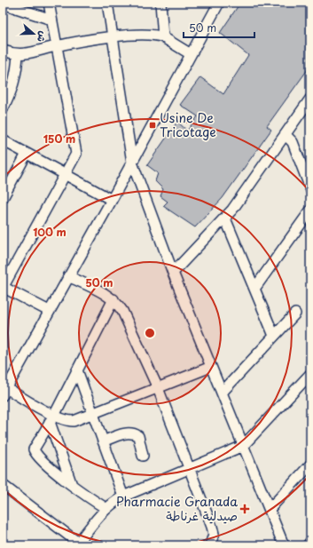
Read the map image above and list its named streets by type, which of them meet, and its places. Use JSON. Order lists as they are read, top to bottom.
{
  "places": {
    "transit": ["Usine De Tricotage"],
    "health": ["Pharmacie Granada صيدلية غرناطة"]
  },
  "scale_bar": "50 m",
  "north": "right",
  "rings": ["150 m", "100 m", "50 m"]
}
